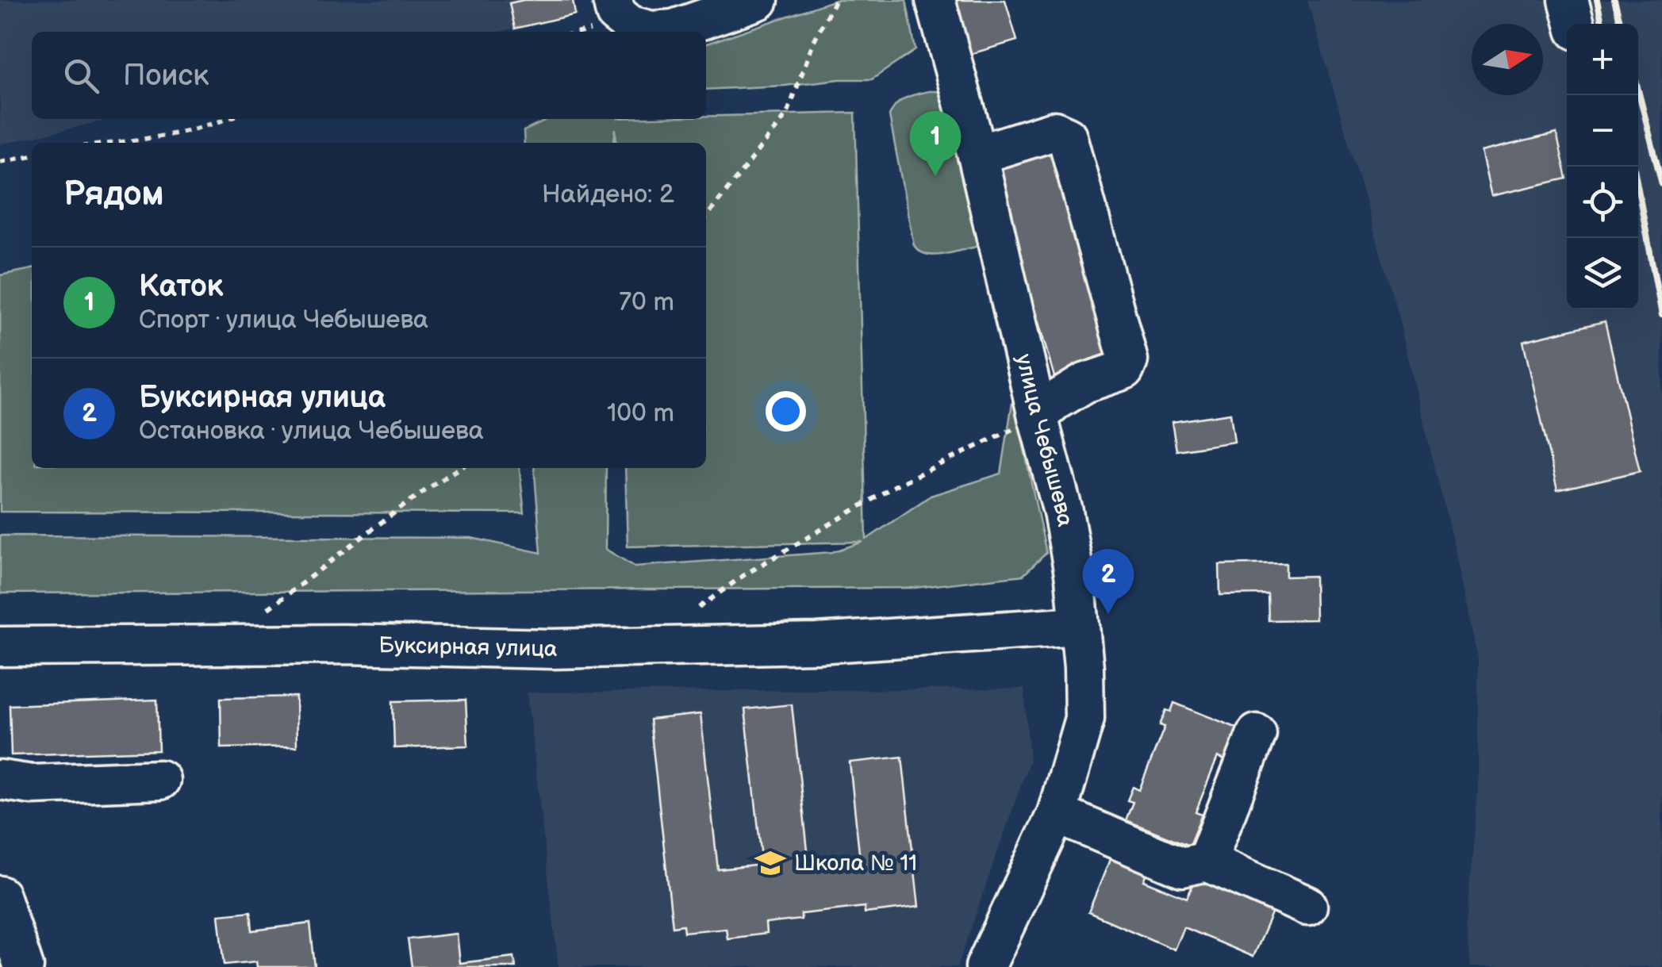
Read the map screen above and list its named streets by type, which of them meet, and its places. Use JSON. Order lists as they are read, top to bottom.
{
  "streets": {
    "street": ["улица Чебышева", "Буксирная улица"]
  },
  "crossings": [
    ["улица Чебышева", "Буксирная улица"]
  ],
  "places": {
    "school or university": ["Школа № 11"]
  },
  "north": "right",
  "page": {
    "map_buttons": ["+", "−"],
    "search": "Поиск",
    "pins": ["1", "2"],
    "heading": ["Рядом", "Найдено: 2"],
    "list": [
      {
        "mark": "1",
        "name": "Каток",
        "note": "Спорт · улица Чебышева",
        "value": "70 m"
      },
      {
        "mark": "2",
        "name": "Буксирная улица",
        "note": "Остановка · улица Чебышева",
        "value": "100 m"
      }
    ]
  }
}
